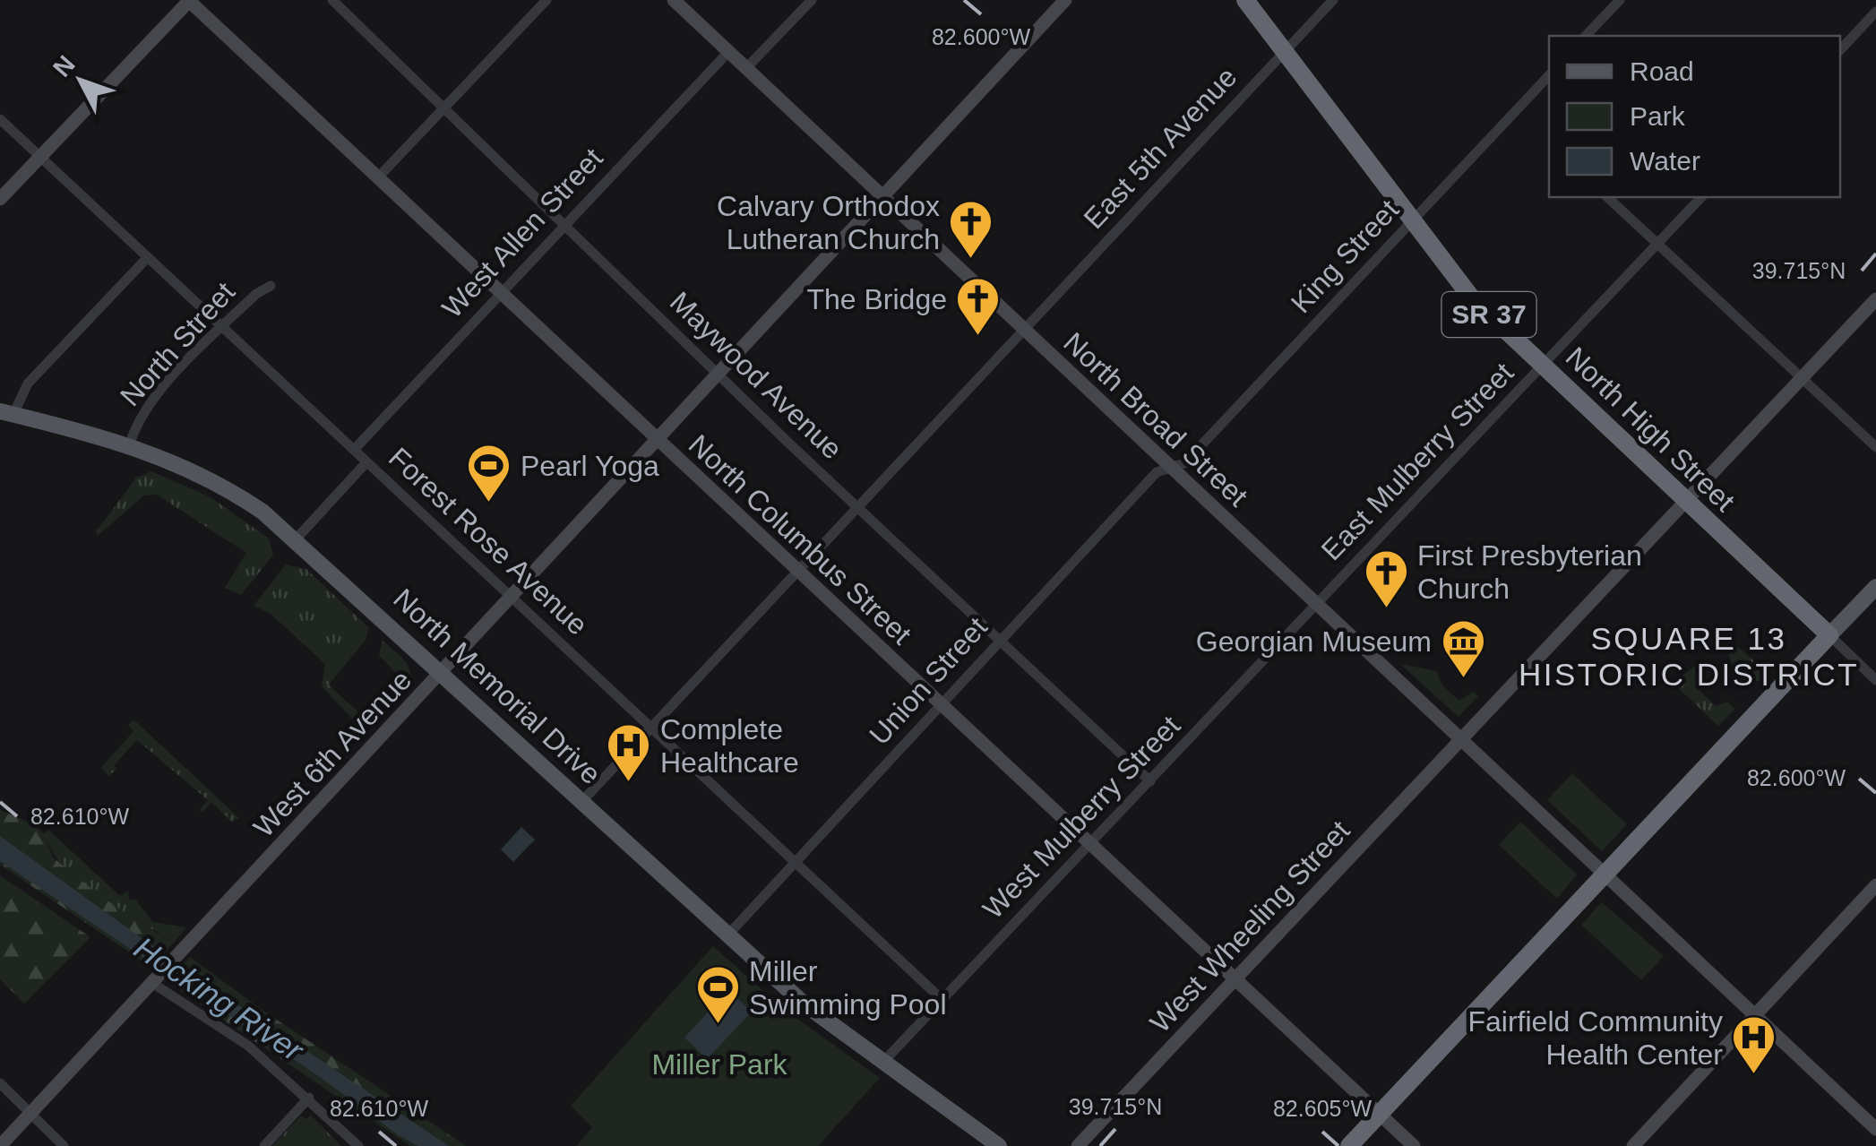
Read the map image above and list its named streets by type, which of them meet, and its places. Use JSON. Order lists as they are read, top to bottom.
{
  "streets": {
    "highway": ["SR 37", "North High Street"],
    "main road": ["North Memorial Drive"],
    "street": [
      "East 5th Avenue",
      "West Allen Street",
      "King Street",
      "North Street",
      "Maywood Avenue",
      "North Broad Street",
      "East Mulberry Street",
      "North Columbus Street",
      "Forest Rose Avenue",
      "Union Street",
      "West 6th Avenue",
      "West Mulberry Street",
      "West Wheeling Street"
    ]
  },
  "crossings": [
    ["East 5th Avenue", "Maywood Avenue"],
    ["East 5th Avenue", "North Broad Street"],
    ["East 5th Avenue", "North High Street"],
    ["East 5th Avenue", "North Columbus Street"],
    ["East 5th Avenue", "Forest Rose Avenue"],
    ["East 5th Avenue", "North Memorial Drive"],
    ["West Allen Street", "Maywood Avenue"],
    ["West Allen Street", "North Broad Street"],
    ["West Allen Street", "North Columbus Street"],
    ["West Allen Street", "Forest Rose Avenue"],
    ["King Street", "North Broad Street"],
    ["King Street", "North High Street"],
    ["King Street", "Union Street"],
    ["North Street", "Forest Rose Avenue"],
    ["North Street", "North Memorial Drive"],
    ["Maywood Avenue", "Union Street"],
    ["Maywood Avenue", "West 6th Avenue"],
    ["Maywood Avenue", "West Mulberry Street"],
    ["North Broad Street", "East Mulberry Street"],
    ["North Broad Street", "Union Street"],
    ["North Broad Street", "West 6th Avenue"],
    ["North Broad Street", "West Mulberry Street"],
    ["North Broad Street", "West Wheeling Street"],
    ["North High Street", "East Mulberry Street"],
    ["North High Street", "West Wheeling Street"],
    ["East Mulberry Street", "West Mulberry Street"],
    ["North Columbus Street", "Union Street"],
    ["North Columbus Street", "West 6th Avenue"],
    ["North Columbus Street", "West Mulberry Street"],
    ["North Columbus Street", "West Wheeling Street"],
    ["Forest Rose Avenue", "Union Street"],
    ["Forest Rose Avenue", "West 6th Avenue"],
    ["Forest Rose Avenue", "West Mulberry Street"],
    ["Union Street", "North Memorial Drive"],
    ["North Memorial Drive", "West 6th Avenue"],
    ["North Memorial Drive", "West Mulberry Street"]
  ],
  "districts": ["SQUARE 13 HISTORIC DISTRICT"],
  "water": ["Hocking River"],
  "parks": ["Miller Park"],
  "places": {
    "church": ["Calvary Orthodox Lutheran Church", "The Bridge", "First Presbyterian Church"],
    "sports": ["Pearl Yoga", "Miller Swimming Pool"],
    "museum": ["Georgian Museum"],
    "hospital": ["Complete Healthcare", "Fairfield Community Health Center"]
  },
  "legend": ["Road", "Park", "Water"],
  "north": "top left",
  "coordinates": [
    "82.600°W",
    "39.715°N",
    "82.610°W",
    "82.605°W"
  ]
}
